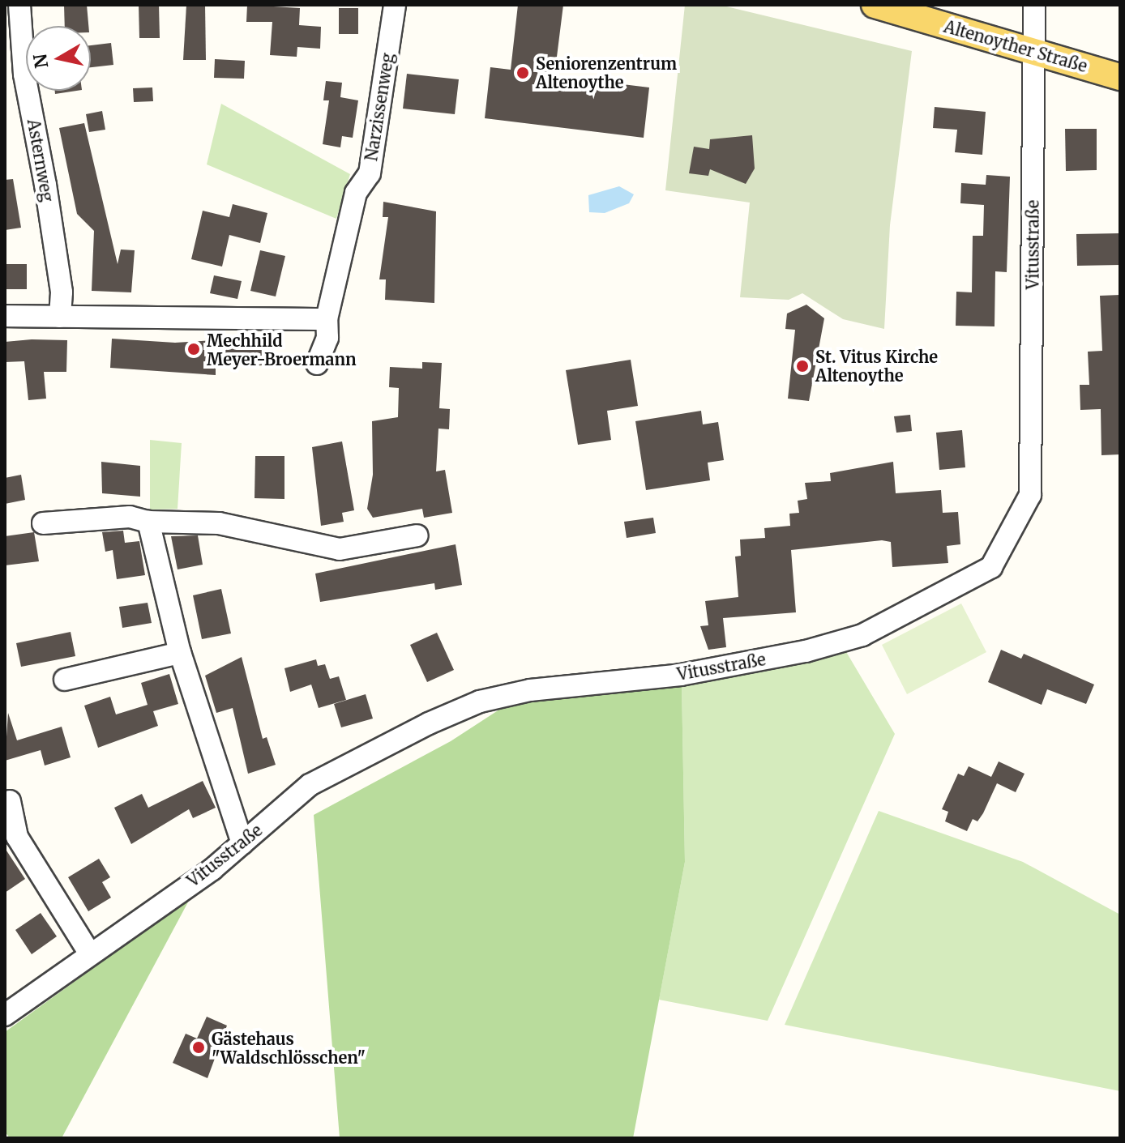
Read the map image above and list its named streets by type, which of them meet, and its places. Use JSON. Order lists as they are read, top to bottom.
{
  "streets": {
    "main road": ["Altenoyther Straße"],
    "street": ["Narzissenweg", "Asternweg", "Vitusstraße"]
  },
  "crossings": [
    ["Altenoyther Straße", "Vitusstraße"]
  ],
  "places": [
    "Seniorenzentrum Altenoythe",
    "Mechhild Meyer-Broermann",
    "St. Vitus Kirche Altenoythe",
    "Gästehaus \"Waldschlösschen\""
  ],
  "north": "left"
}
